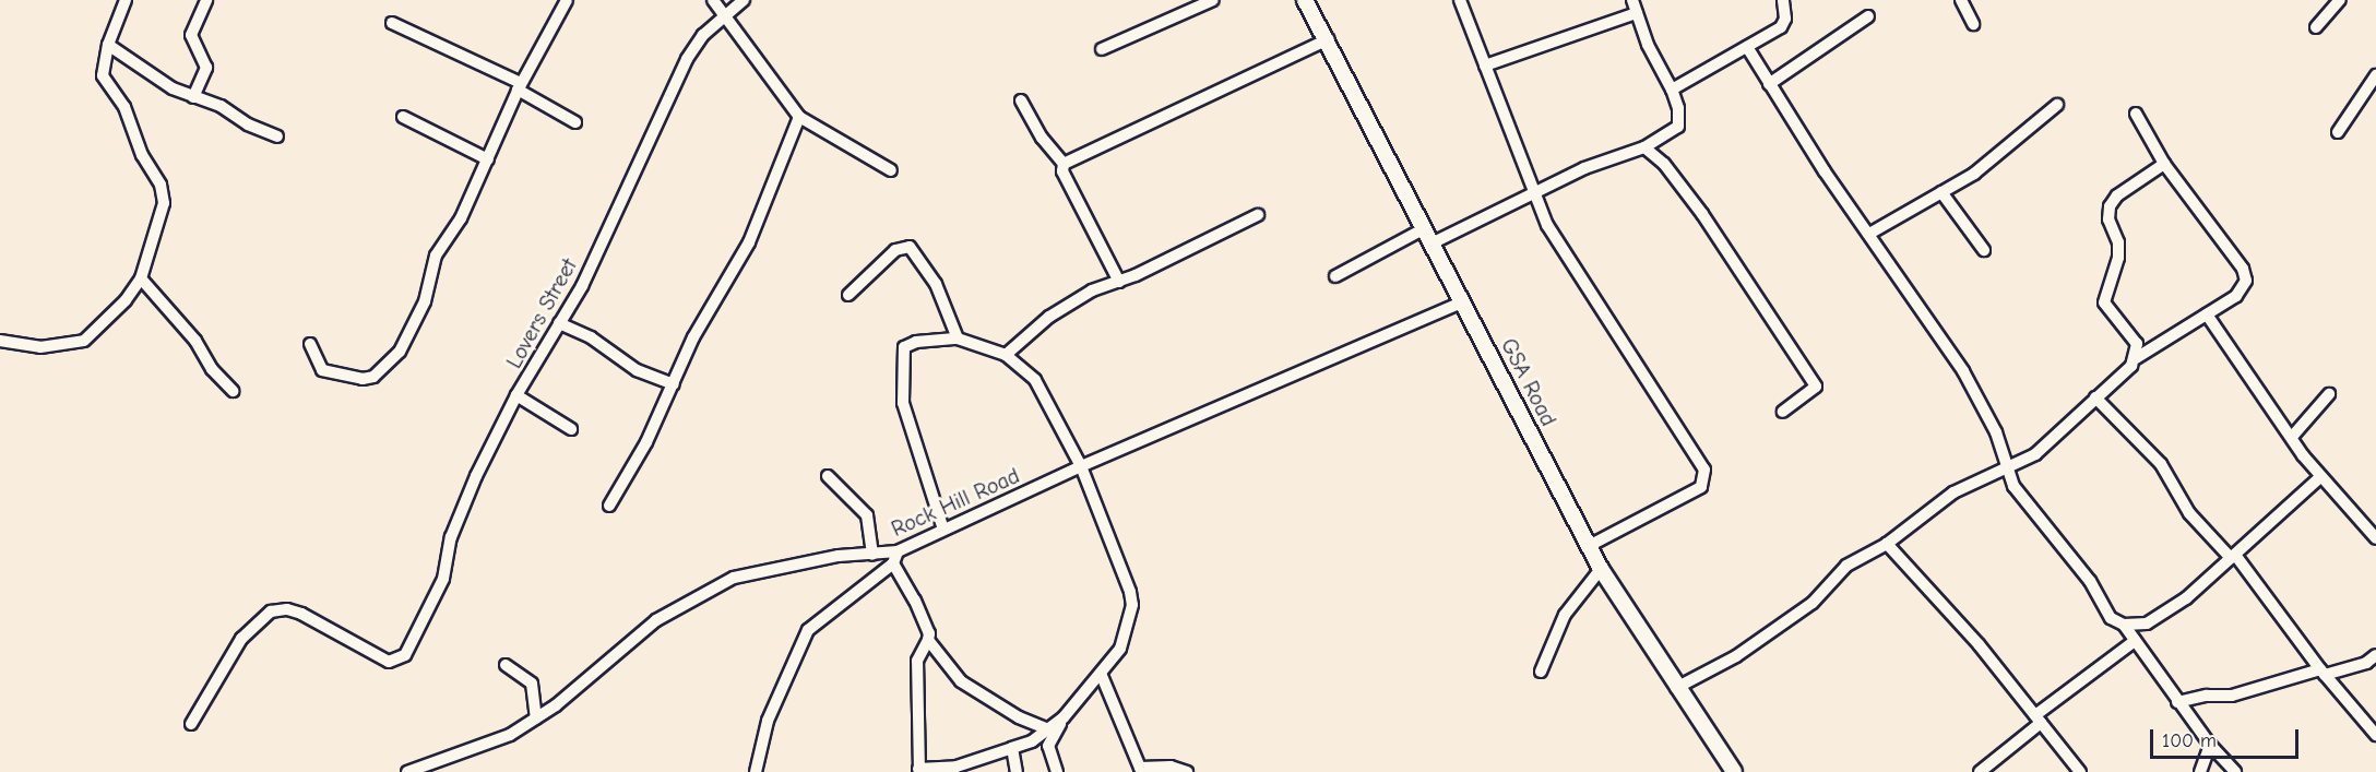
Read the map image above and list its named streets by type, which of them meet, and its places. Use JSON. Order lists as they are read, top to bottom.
{
  "streets": {
    "street": ["Lovers Street", "GSA Road", "Rock Hill Road"]
  },
  "crossings": [
    ["GSA Road", "Rock Hill Road"]
  ],
  "scale_bar": "100 m"
}
